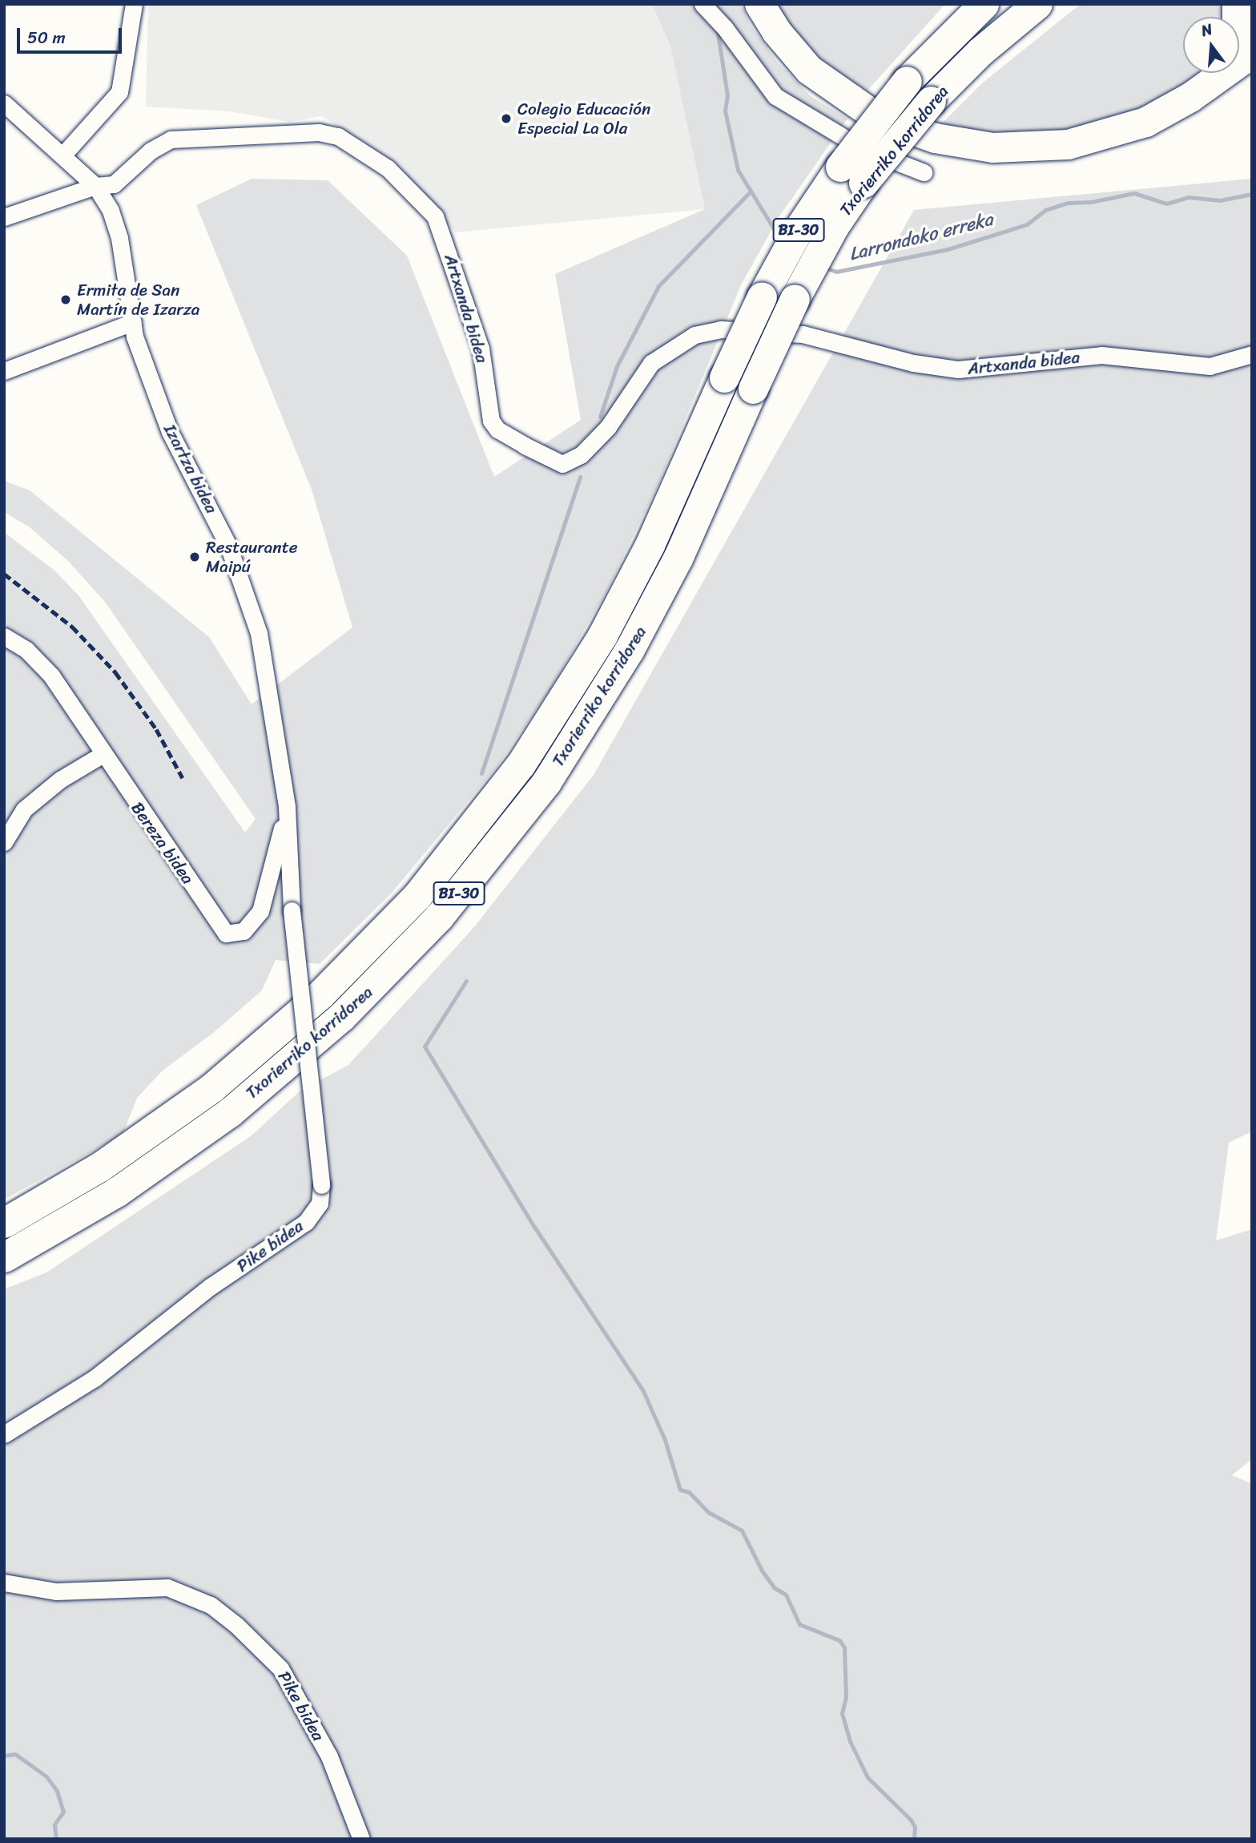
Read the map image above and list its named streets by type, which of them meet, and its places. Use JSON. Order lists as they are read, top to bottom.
{
  "streets": {
    "highway": ["Txorierriko korridorea", "BI-30"],
    "street": [
      "Artxanda bidea",
      "Izartza bidea",
      "Bereza bidea",
      "Pike bidea"
    ]
  },
  "crossings": [
    ["Artxanda bidea", "Izartza bidea"],
    ["Izartza bidea", "Bereza bidea"],
    ["Izartza bidea", "Pike bidea"]
  ],
  "water": ["Larrondoko erreka"],
  "places": ["Colegio Educación Especial La Ola", "Ermita de San Martín de Izarza", "Restaurante Maipú"],
  "scale_bar": "50 m",
  "north": "top"
}
